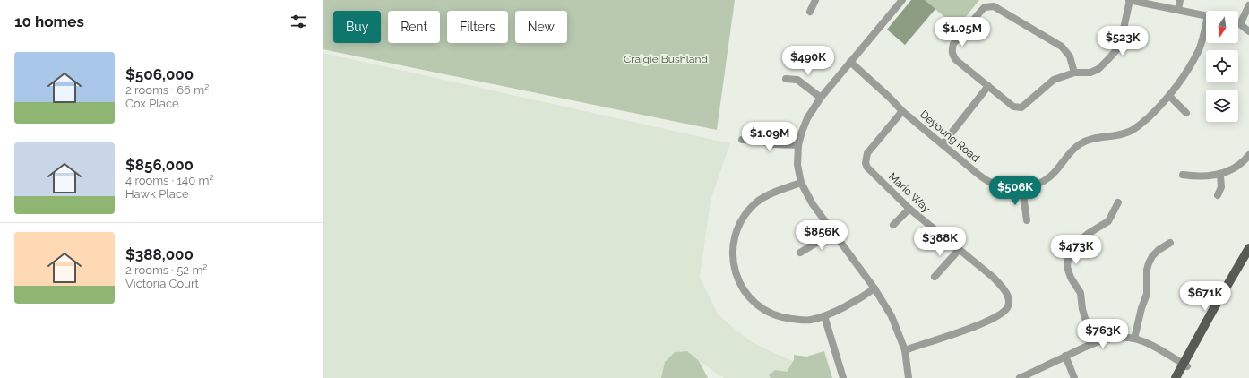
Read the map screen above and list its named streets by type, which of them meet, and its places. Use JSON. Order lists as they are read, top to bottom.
{
  "streets": {
    "street": ["Deyoung Road", "Mario Way"]
  },
  "crossings": [
    ["Deyoung Road", "Mario Way"]
  ],
  "parks": ["Craigie Bushland"],
  "north": "bottom",
  "page": {
    "heading": "10 homes",
    "chip": [
      "Buy",
      "Rent",
      "Filters",
      "New"
    ],
    "price": [
      "$1.05M",
      "$523K",
      "$490K",
      "$1.09M",
      "$506K",
      "$856K",
      "$388K",
      "$473K",
      "$671K",
      "$763K"
    ],
    "list": [
      {
        "name": "$506,000",
        "note": "2 rooms · 66 m² · Cox Place"
      },
      {
        "name": "$856,000",
        "note": "4 rooms · 140 m² · Hawk Place"
      },
      {
        "name": "$388,000",
        "note": "2 rooms · 52 m² · Victoria Court"
      }
    ]
  }
}
